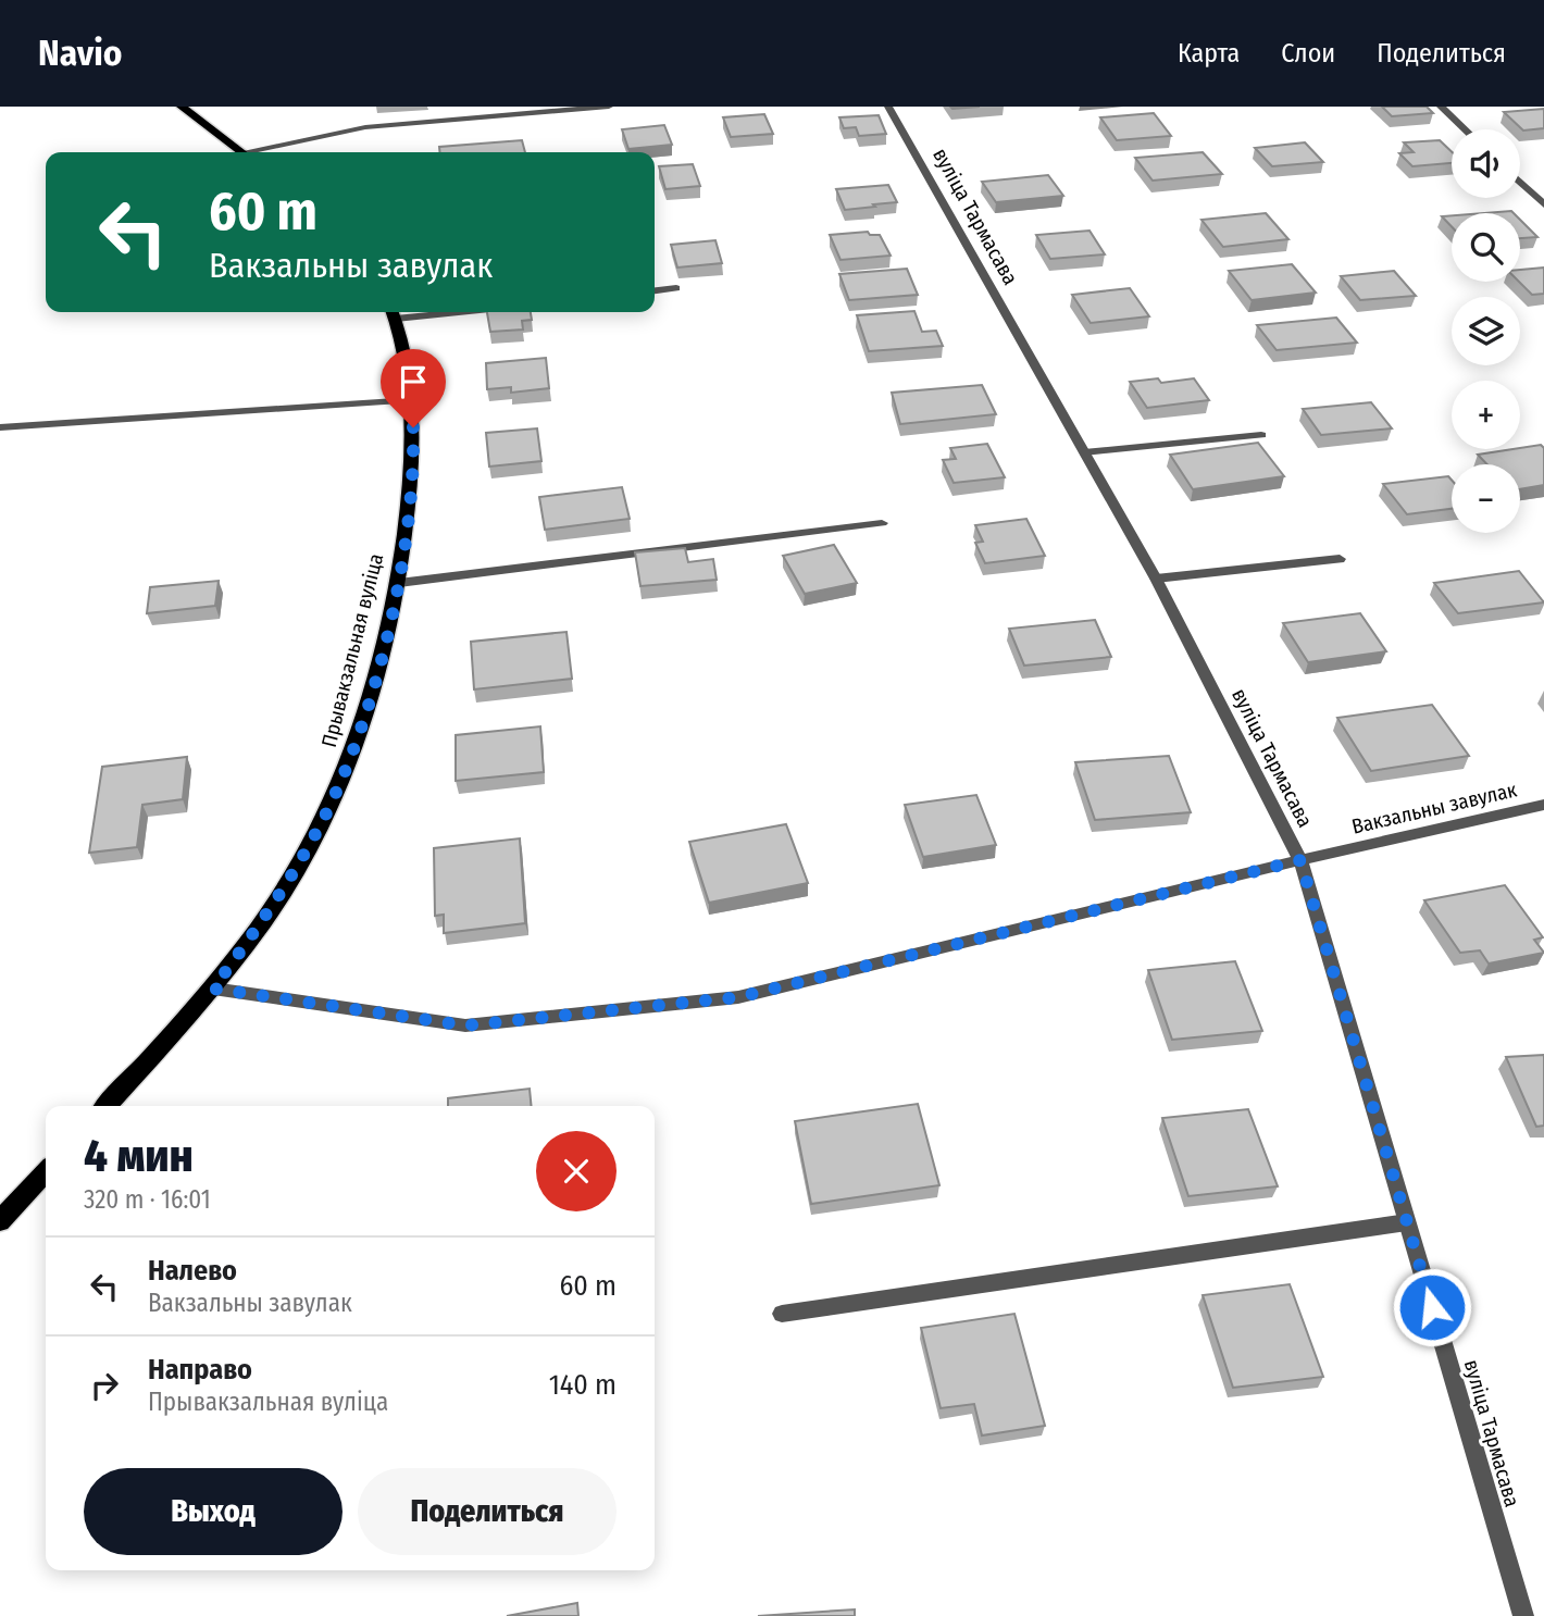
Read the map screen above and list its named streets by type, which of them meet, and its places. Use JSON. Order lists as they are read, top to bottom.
{
  "streets": {
    "main road": ["Прывакзальная вуліца"],
    "street": ["вуліца Тармасава", "Вакзальны завулак"]
  },
  "crossings": [
    ["вуліца Тармасава", "Вакзальны завулак"],
    ["Прывакзальная вуліца", "Вакзальны завулак"]
  ],
  "page": {
    "header": "Navio",
    "nav": ["Карта", "Слои", "Поделиться"],
    "map_buttons": ["+", "−"],
    "turn": ["60 m", "Вакзальны завулак"],
    "heading": ["4 мин", "320 m · 16:01"],
    "list": [
      {
        "name": "Налево",
        "note": "Вакзальны завулак",
        "value": "60 m"
      },
      {
        "name": "Направо",
        "note": "Прывакзальная вуліца",
        "value": "140 m"
      }
    ],
    "buttons": ["Выход", "Поделиться"]
  }
}
